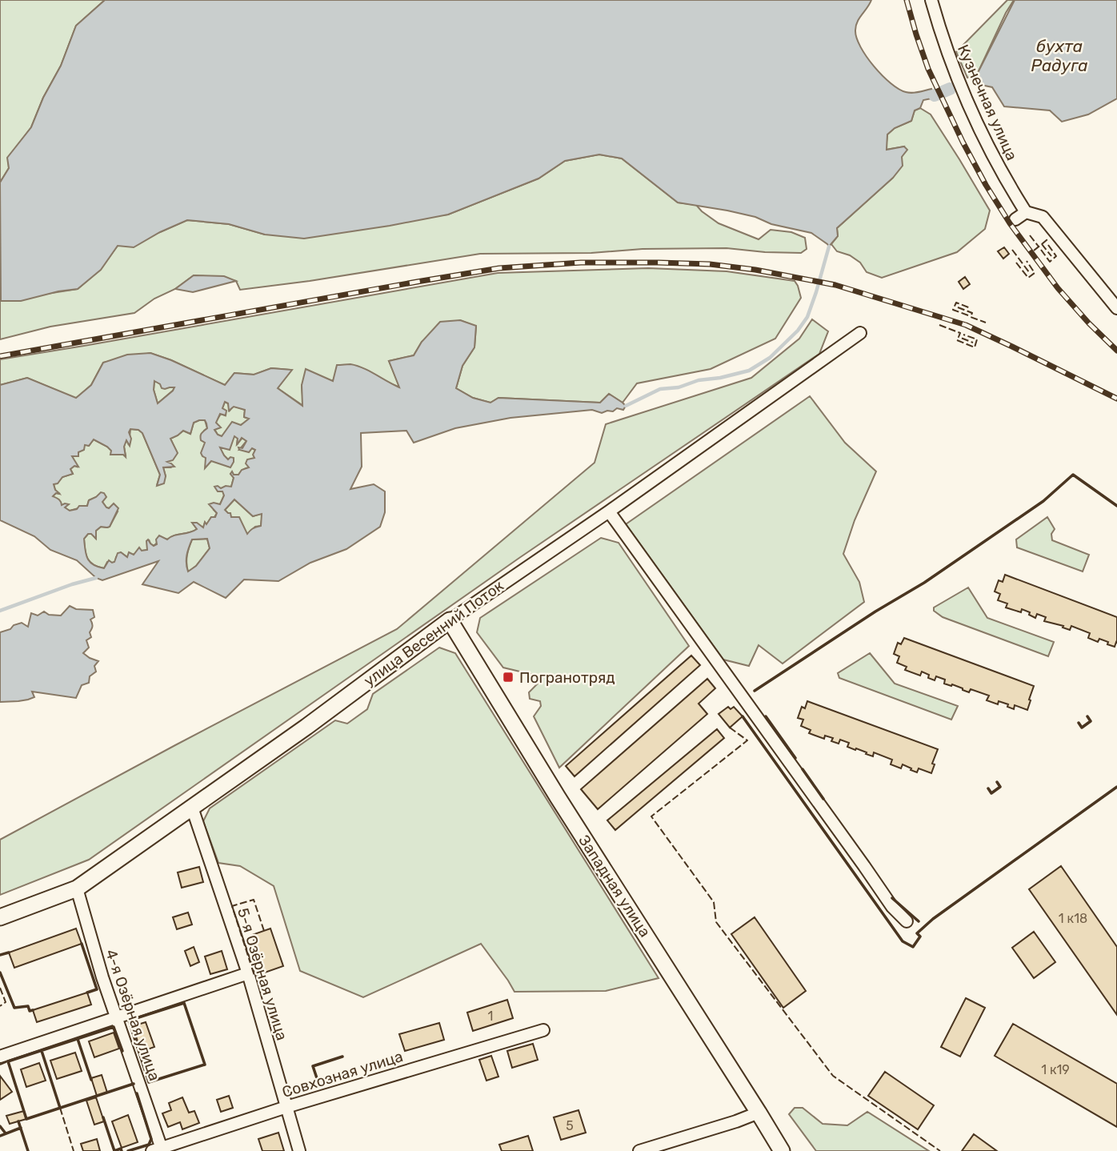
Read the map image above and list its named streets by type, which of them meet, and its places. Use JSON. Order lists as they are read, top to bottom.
{
  "streets": {
    "street": [
      "Кузнечная улица",
      "улица Весенний Поток",
      "Западная улица",
      "5-я Озёрная улица",
      "4-я Озёрная улица",
      "Совхозная улица"
    ]
  },
  "crossings": [
    ["улица Весенний Поток", "Западная улица"],
    ["улица Весенний Поток", "5-я Озёрная улица"],
    ["улица Весенний Поток", "4-я Озёрная улица"],
    ["5-я Озёрная улица", "Совхозная улица"],
    ["4-я Озёрная улица", "Совхозная улица"]
  ],
  "water": ["бухта Радуга"],
  "places": {
    "transit": ["Погранотряд"]
  },
  "house_numbers": [
    "1 к18",
    "1",
    "1 к19",
    "5"
  ]
}
